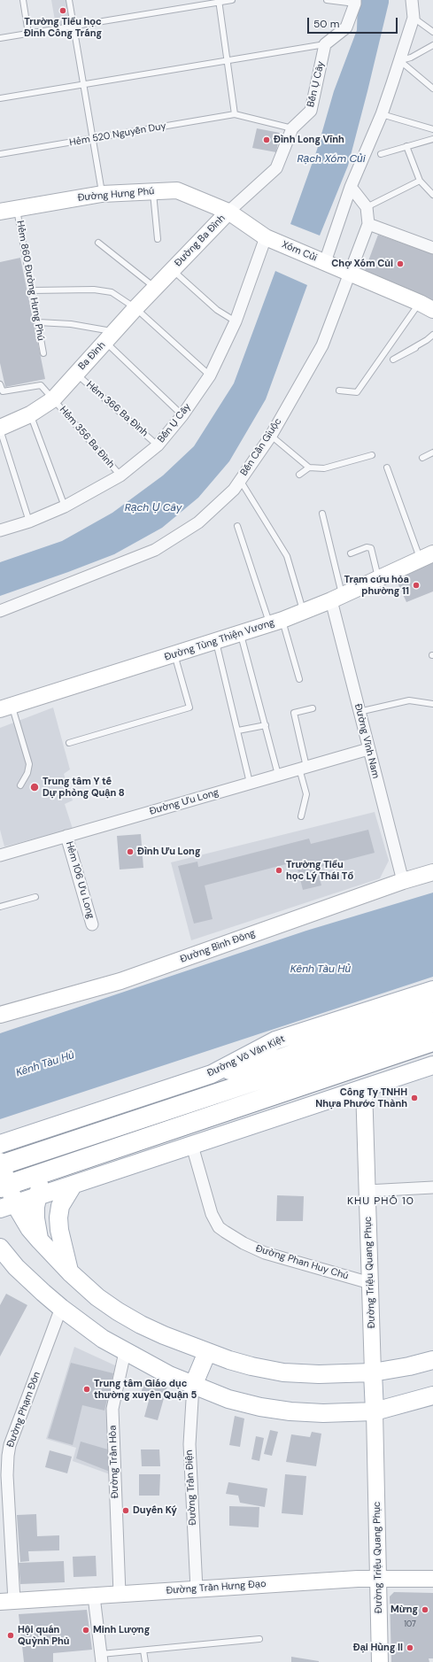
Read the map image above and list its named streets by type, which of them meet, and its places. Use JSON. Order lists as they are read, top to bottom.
{
  "streets": {
    "main road": ["Đường Võ Văn Kiệt"],
    "street": [
      "Bến Ụ Cây",
      "Đường Hưng Phú",
      "Đường Ba Đình",
      "Xóm Củi",
      "Ba Đình",
      "Bến Cần Giuộc",
      "Đường Tùng Thiện Vương",
      "Đường Vĩnh Nam",
      "Đường Ưu Long",
      "Hẻm 106 Ưu Long",
      "Đường Bình Đông",
      "Đường Phan Huy Chú",
      "Đường Triệu Quang Phục",
      "Đường Phạm Đôn",
      "Đường Trần Hòa",
      "Đường Trần Điện",
      "Đường Trần Hưng Đạo"
    ],
    "lane": [
      "Hẻm 520 Nguyễn Duy",
      "Hẻm 860 Đường Hưng Phú",
      "Hẻm 366 Ba Đình",
      "Hẻm 356 Ba Đình"
    ]
  },
  "crossings": [
    ["Bến Ụ Cây", "Đường Hưng Phú"],
    ["Bến Ụ Cây", "Đường Ba Đình"],
    ["Bến Ụ Cây", "Xóm Củi"],
    ["Bến Ụ Cây", "Hẻm 366 Ba Đình"],
    ["Bến Ụ Cây", "Hẻm 356 Ba Đình"],
    ["Đường Hưng Phú", "Đường Ba Đình"],
    ["Đường Hưng Phú", "Xóm Củi"],
    ["Đường Hưng Phú", "Hẻm 860 Đường Hưng Phú"],
    ["Đường Ba Đình", "Xóm Củi"],
    ["Đường Ba Đình", "Ba Đình"],
    ["Xóm Củi", "Bến Cần Giuộc"],
    ["Ba Đình", "Hẻm 366 Ba Đình"],
    ["Ba Đình", "Hẻm 356 Ba Đình"],
    ["Đường Tùng Thiện Vương", "Đường Vĩnh Nam"],
    ["Đường Vĩnh Nam", "Đường Ưu Long"],
    ["Đường Vĩnh Nam", "Đường Bình Đông"],
    ["Đường Ưu Long", "Hẻm 106 Ưu Long"],
    ["Đường Phan Huy Chú", "Đường Triệu Quang Phục"],
    ["Đường Triệu Quang Phục", "Đường Trần Hưng Đạo"],
    ["Đường Phạm Đôn", "Đường Trần Hưng Đạo"],
    ["Đường Trần Hòa", "Đường Trần Hưng Đạo"],
    ["Đường Trần Điện", "Đường Trần Hưng Đạo"]
  ],
  "districts": ["KHU PHỐ 10"],
  "water": ["Rạch Xóm Củi", "Rạch Ụ Cây", "Kênh Tàu Hủ"],
  "places": [
    "Trường Tiểu học Đinh Công Tráng",
    "Đình Long Vĩnh",
    "Chợ Xóm Củi",
    "Trạm cứu hỏa phường 11",
    "Trung tâm Y tế Dự phòng Quận 8",
    "Đình Ưu Long",
    "Trường Tiểu học Lý Thái Tổ",
    "Công Ty TNHH Nhựa Phước Thành",
    "Trung tâm Giáo dục thường xuyên Quận 5",
    "Duyến Ký",
    "Mừng",
    "Minh Lượng",
    "Hội quán Quỳnh Phủ",
    "Đại Hùng II"
  ],
  "house_numbers": ["107"],
  "scale_bar": "50 m"
}
